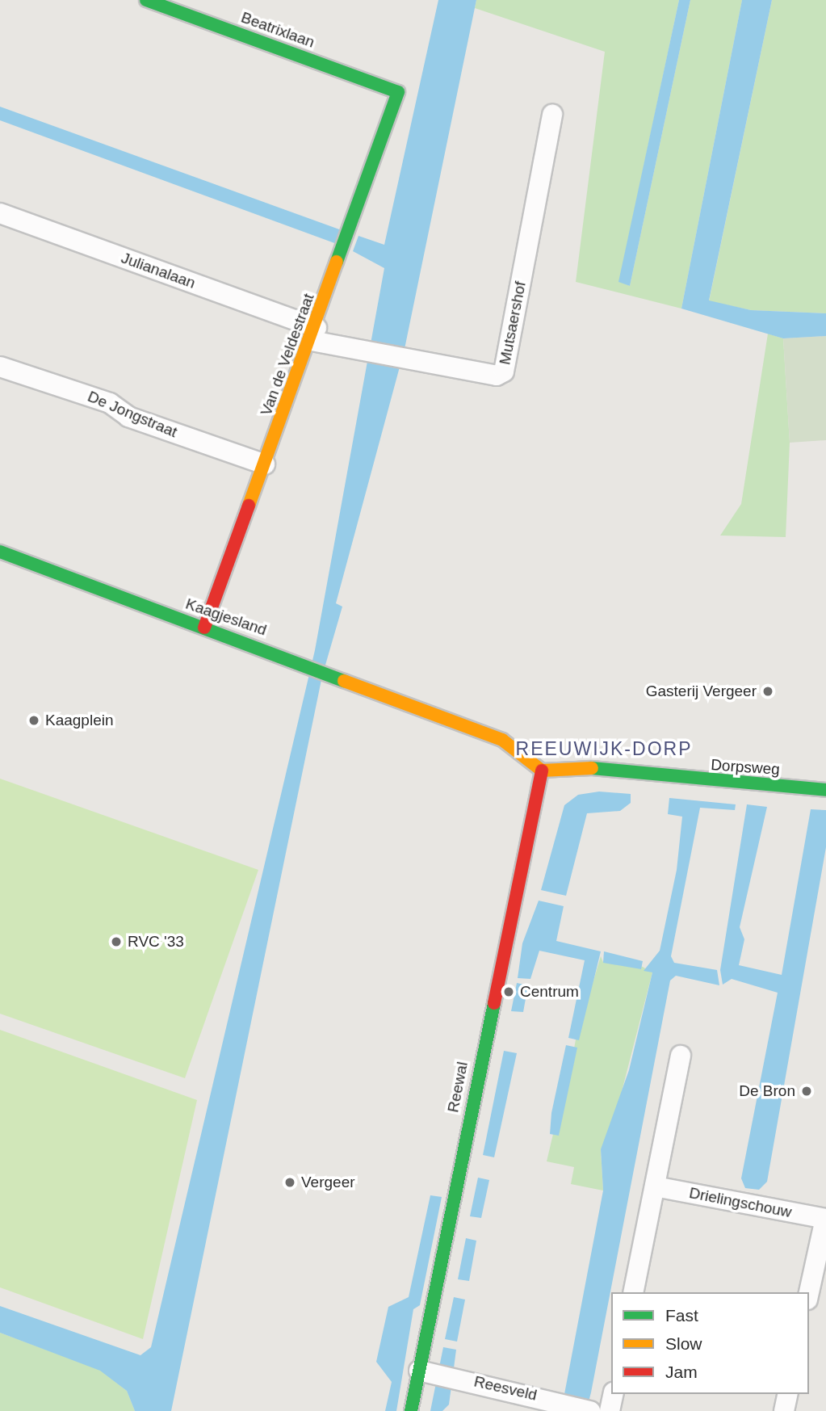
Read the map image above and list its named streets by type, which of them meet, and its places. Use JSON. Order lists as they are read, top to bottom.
{
  "streets": {
    "street": [
      "Beatrixlaan",
      "Julianalaan",
      "Mutsaershof",
      "Van de Veldestraat",
      "De Jongstraat",
      "Kaagjesland",
      "Dorpsweg",
      "Reewal",
      "Drielingschouw",
      "Reesveld"
    ]
  },
  "crossings": [
    ["Beatrixlaan", "Van de Veldestraat"],
    ["Julianalaan", "Mutsaershof"],
    ["Julianalaan", "Van de Veldestraat"],
    ["Mutsaershof", "Van de Veldestraat"],
    ["Van de Veldestraat", "De Jongstraat"],
    ["Van de Veldestraat", "Kaagjesland"],
    ["Kaagjesland", "Dorpsweg"],
    ["Kaagjesland", "Reewal"],
    ["Dorpsweg", "Reewal"],
    ["Reewal", "Reesveld"]
  ],
  "districts": ["REEUWIJK-DORP"],
  "places": [
    "Gasterij Vergeer",
    "Kaagplein",
    "RVC '33",
    "Centrum",
    "De Bron",
    "Vergeer"
  ],
  "legend": ["Fast", "Slow", "Jam"]
}
